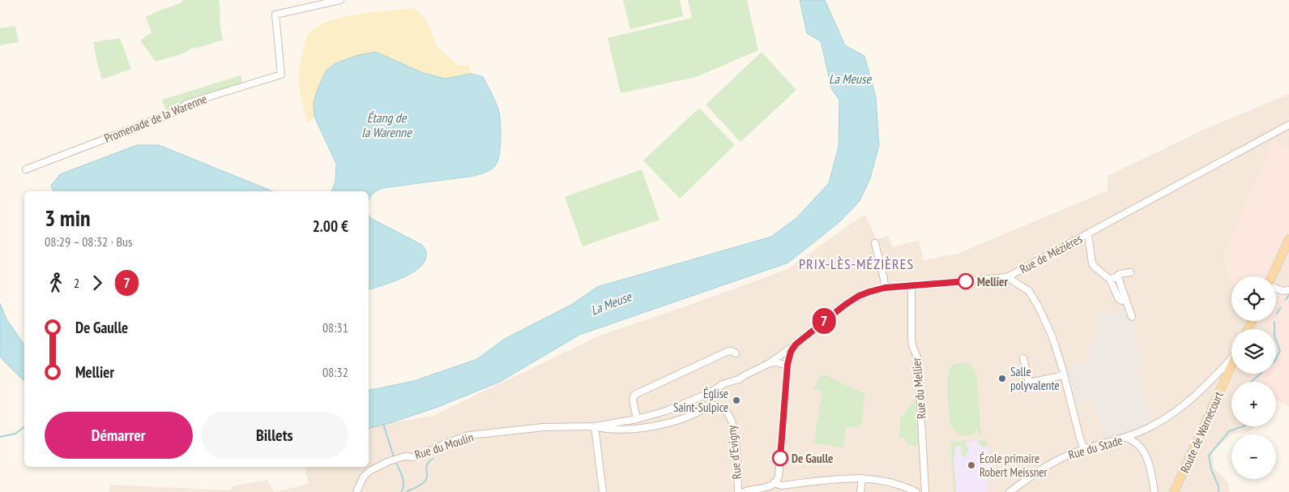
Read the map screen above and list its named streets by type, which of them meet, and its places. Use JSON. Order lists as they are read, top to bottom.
{
  "streets": {
    "main road": ["Route de Warnécourt"],
    "street": [
      "Promenade de la Warenne",
      "Rue de Mézières",
      "Rue du Mellier",
      "Rue du Moulin",
      "Rue du Stade",
      "Rue d'Evigny"
    ]
  },
  "crossings": [
    ["Rue de Mézières", "Rue du Mellier"],
    ["Rue de Mézières", "Rue du Moulin"],
    ["Rue du Moulin", "Rue d'Evigny"]
  ],
  "districts": ["PRIX-LÈS-MÉZIÈRES"],
  "water": ["La Meuse", "Étang de la Warenne"],
  "places": [
    "Mellier",
    "Salle polyvalente",
    "Église Saint-Sulpice",
    "De Gaulle",
    "École primaire Robert Meissner"
  ],
  "lines": ["bus line 7"],
  "page": {
    "on_map": "7",
    "heading": ["3 min", "08:29 – 08:32 · Bus", "2.00 €"],
    "legs": ["2", "7"],
    "map_buttons": ["+", "−"],
    "list": [
      {
        "name": "De Gaulle",
        "value": "08:31"
      },
      {
        "name": "Mellier",
        "value": "08:32"
      }
    ],
    "buttons": ["Démarrer", "Billets"]
  }
}
